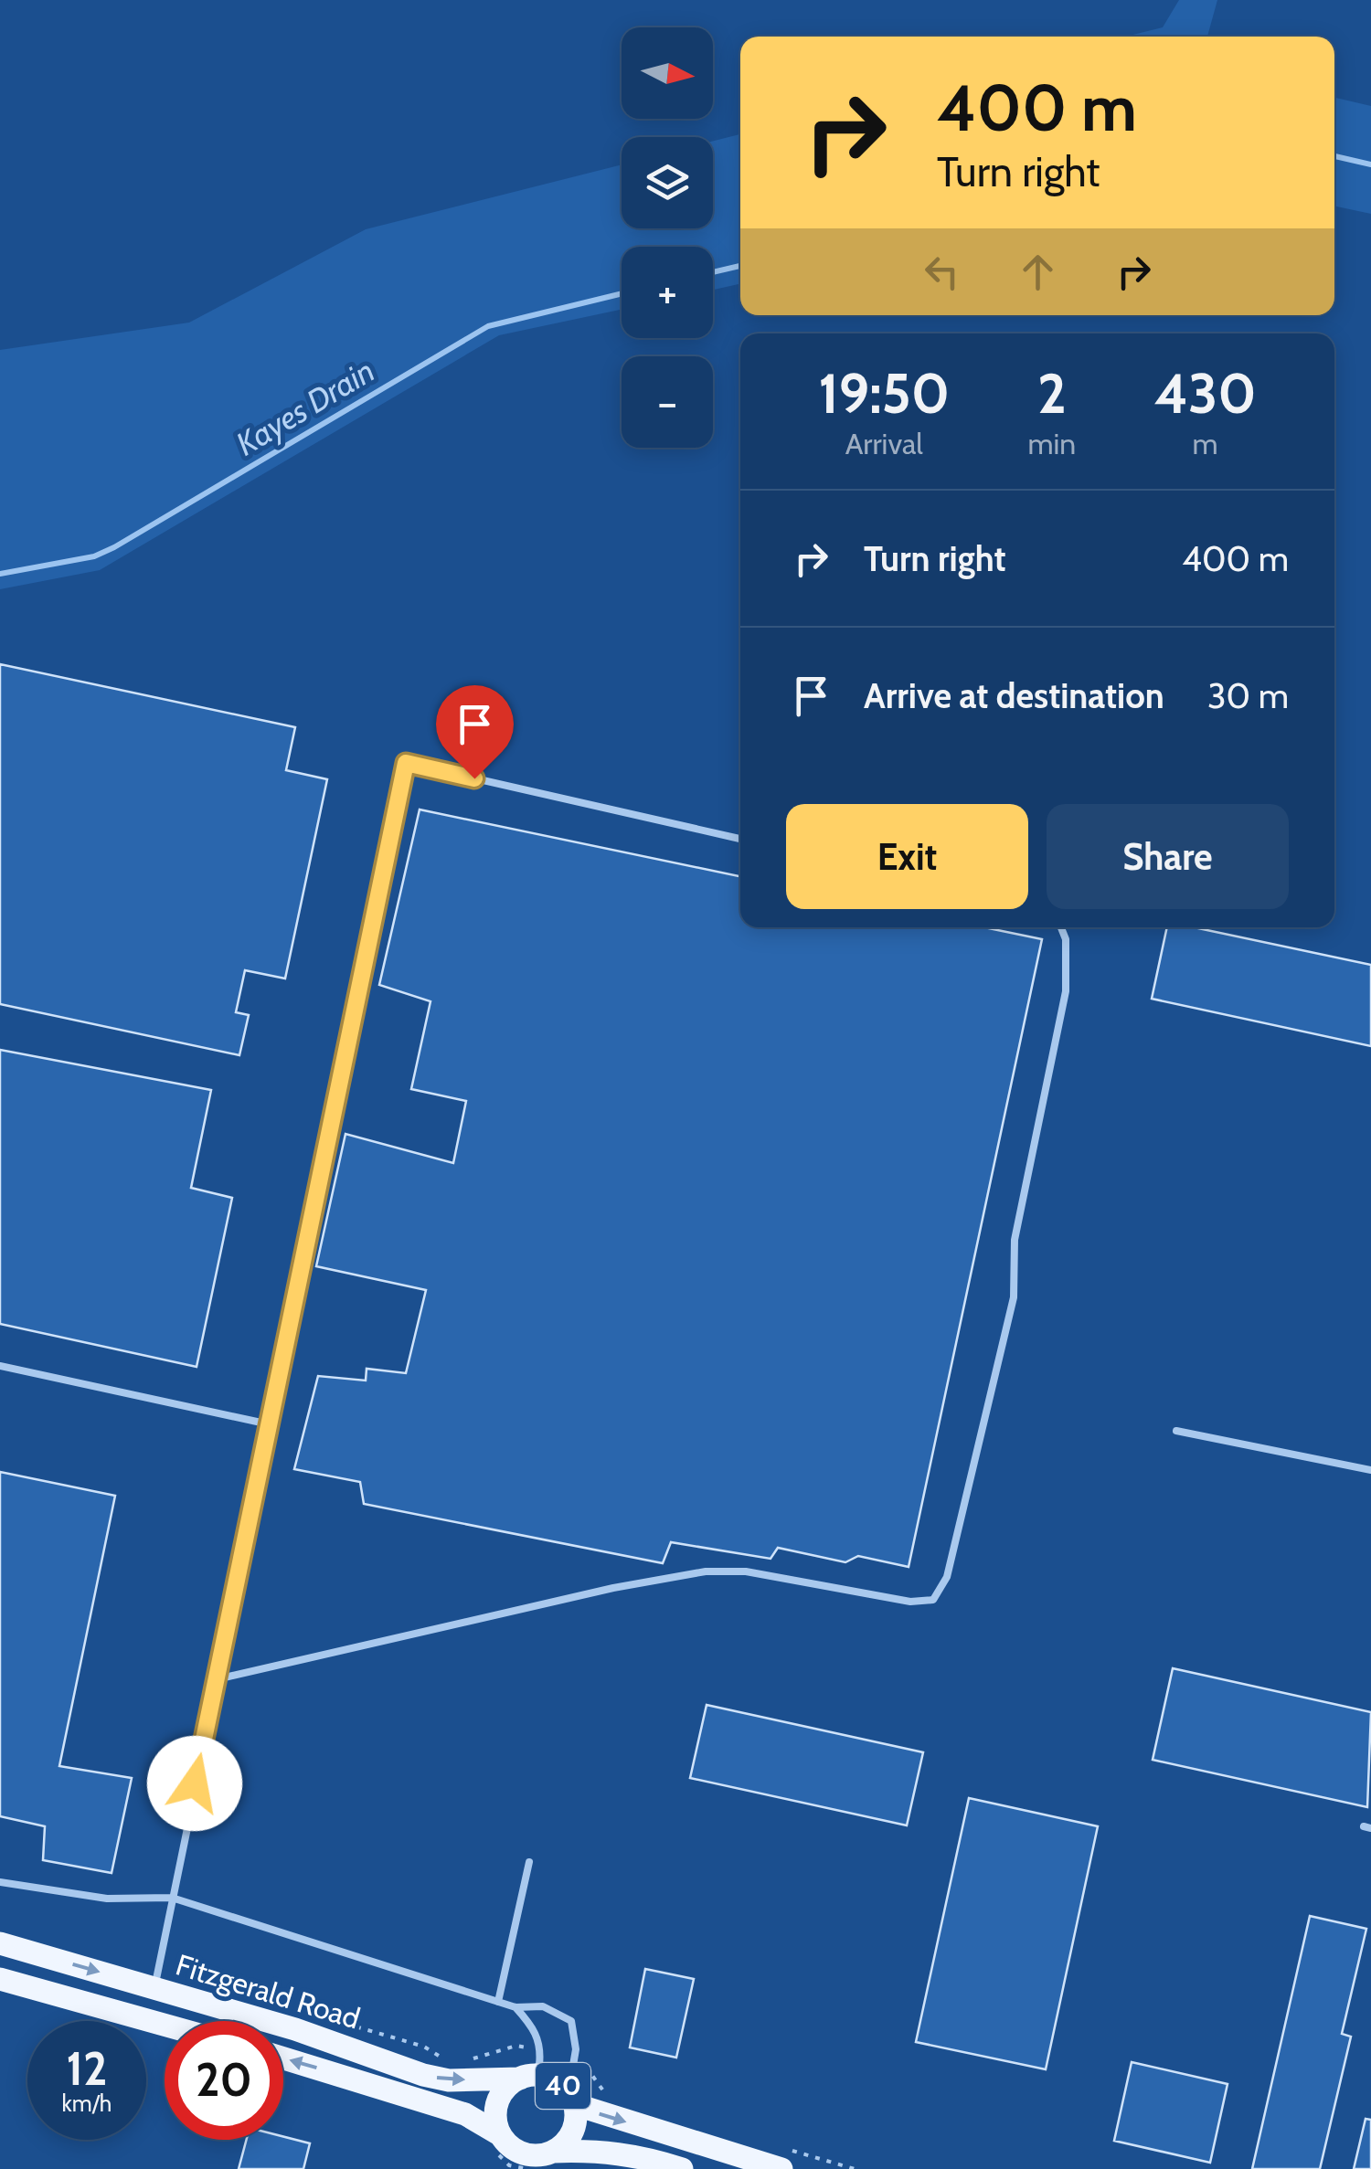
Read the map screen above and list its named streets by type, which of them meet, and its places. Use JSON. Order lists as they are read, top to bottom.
{
  "streets": {
    "main road": ["Fitzgerald Road", "40"]
  },
  "crossings": [
    ["Fitzgerald Road", "40"]
  ],
  "water": ["Kayes Drain"],
  "north": "right",
  "page": {
    "map_buttons": ["+", "−"],
    "turn": ["400 m", "Turn right"],
    "eta": [
      "19:50",
      "Arrival",
      "2",
      "min",
      "430",
      "m"
    ],
    "list": [
      {
        "name": "Turn right",
        "value": "400 m"
      },
      {
        "name": "Arrive at destination",
        "value": "30 m"
      }
    ],
    "buttons": ["Exit", "Share"],
    "speed": "12 km/h",
    "limit": "20"
  }
}
